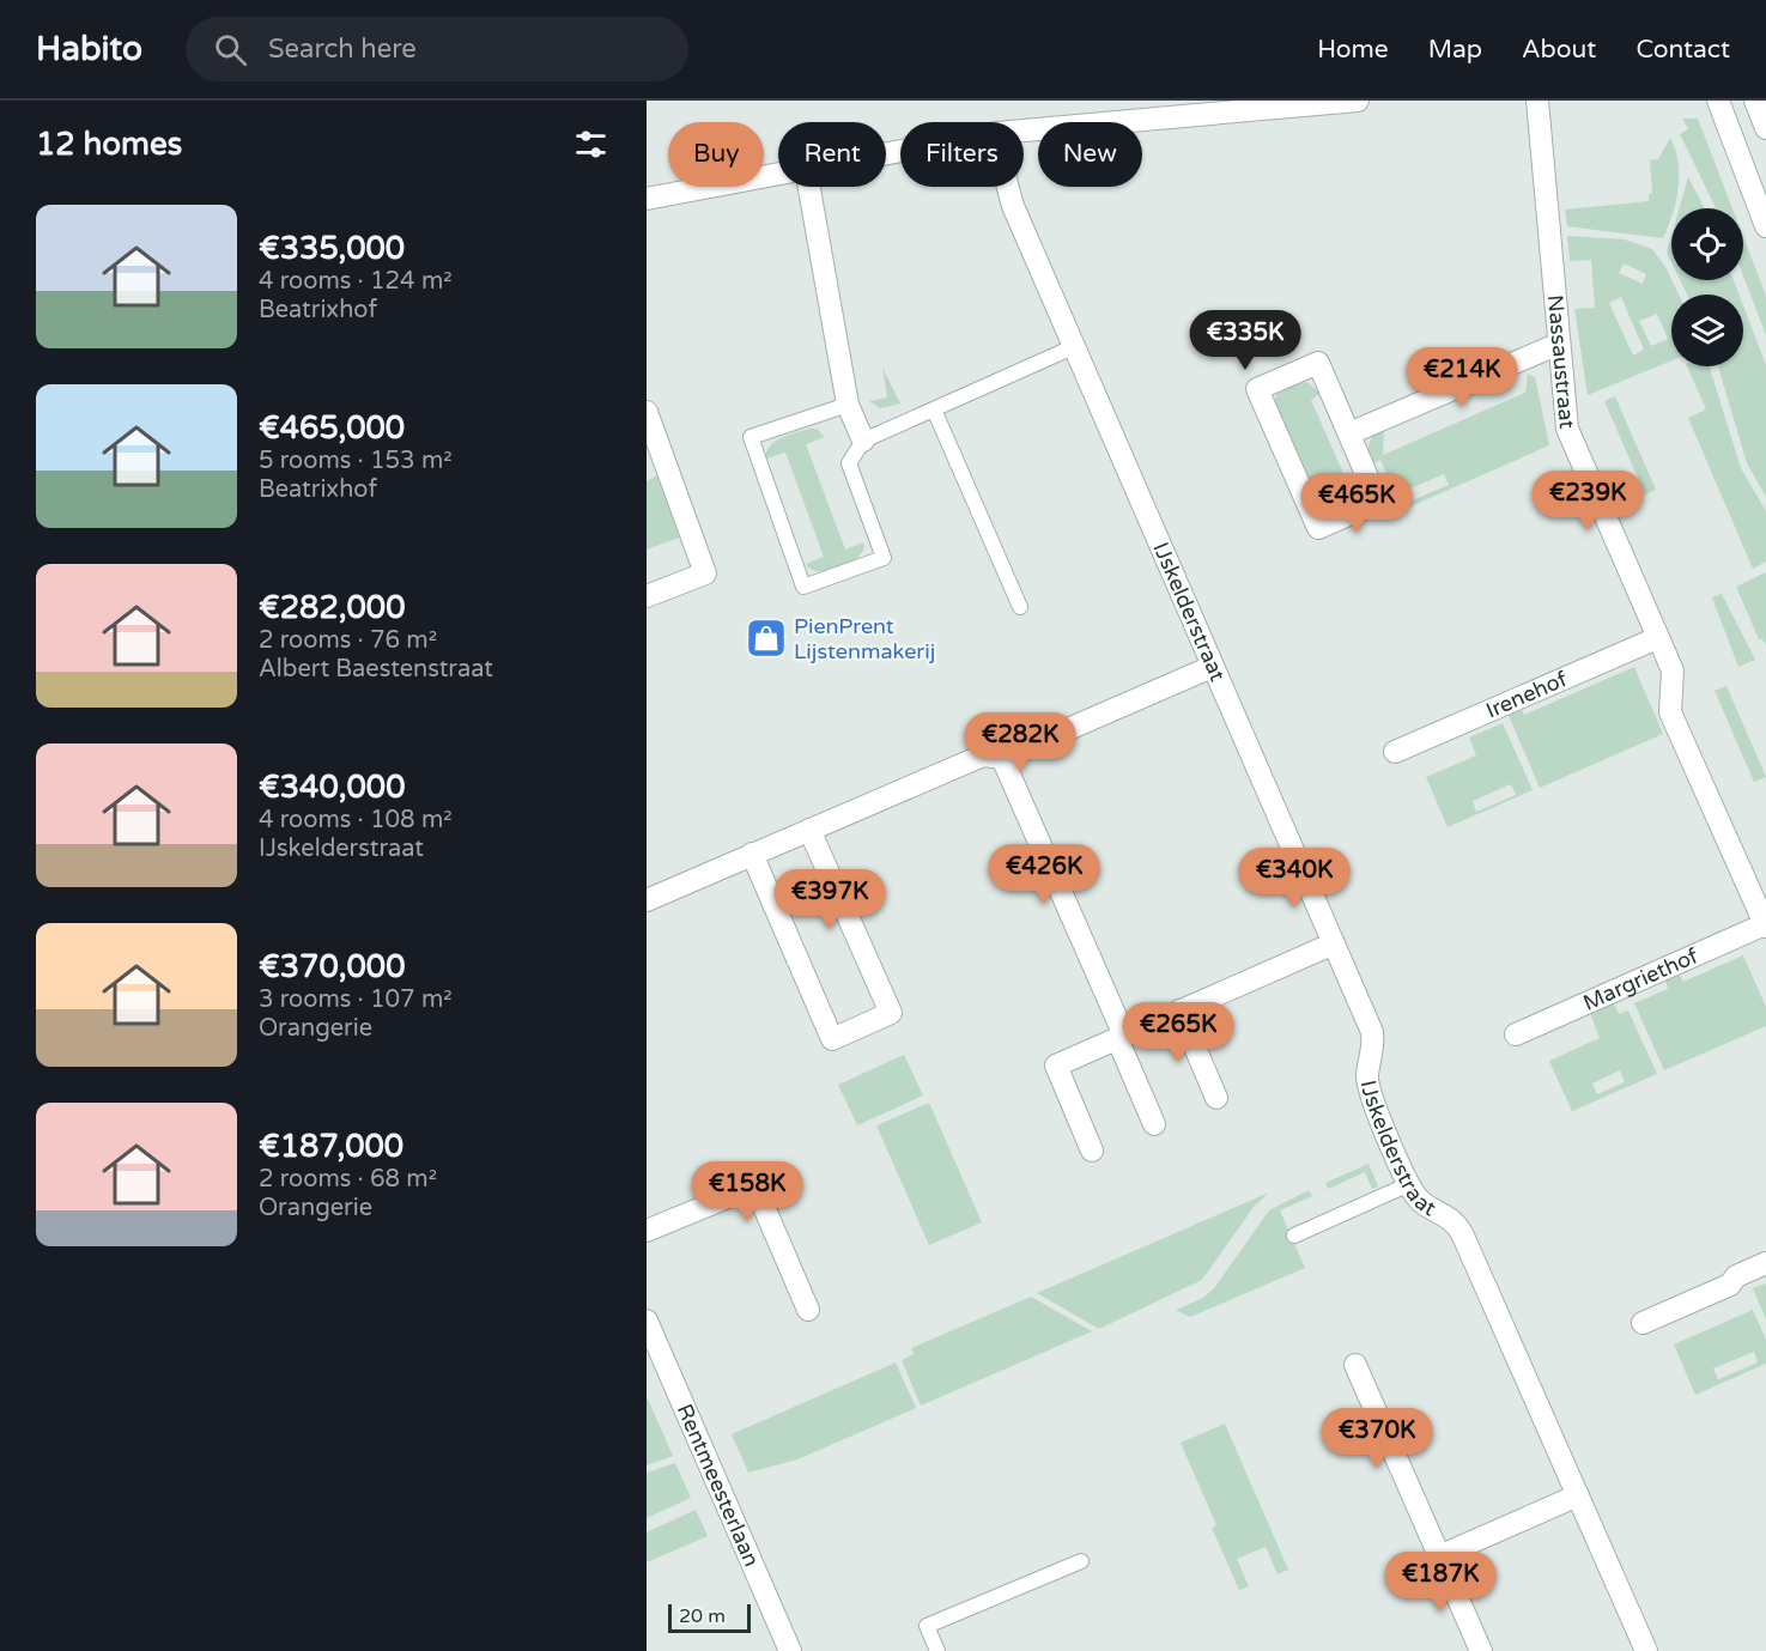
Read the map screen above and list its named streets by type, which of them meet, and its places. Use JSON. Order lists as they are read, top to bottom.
{
  "streets": {
    "street": [
      "Nassaustraat",
      "IJskelderstraat",
      "Irenehof",
      "Margriethof",
      "Rentmeesterlaan"
    ]
  },
  "crossings": [
    ["Nassaustraat", "Irenehof"],
    ["Nassaustraat", "Margriethof"]
  ],
  "places": {
    "shop": ["PienPrent Lijstenmakerij"]
  },
  "scale_bar": "20 m",
  "page": {
    "header": "Habito",
    "search": "Search here",
    "nav": [
      "Home",
      "Map",
      "About",
      "Contact"
    ],
    "heading": "12 homes",
    "chip": [
      "Buy",
      "Rent",
      "Filters",
      "New"
    ],
    "list": [
      {
        "name": "€335,000",
        "note": "4 rooms · 124 m² · Beatrixhof"
      },
      {
        "name": "€465,000",
        "note": "5 rooms · 153 m² · Beatrixhof"
      },
      {
        "name": "€282,000",
        "note": "2 rooms · 76 m² · Albert Baestenstraat"
      },
      {
        "name": "€340,000",
        "note": "4 rooms · 108 m² · IJskelderstraat"
      },
      {
        "name": "€370,000",
        "note": "3 rooms · 107 m² · Orangerie"
      },
      {
        "name": "€187,000",
        "note": "2 rooms · 68 m² · Orangerie"
      }
    ],
    "price": [
      "€335K",
      "€214K",
      "€239K",
      "€465K",
      "€282K",
      "€426K",
      "€340K",
      "€397K",
      "€265K",
      "€158K",
      "€370K",
      "€187K"
    ],
    "scale": "20 m"
  }
}
